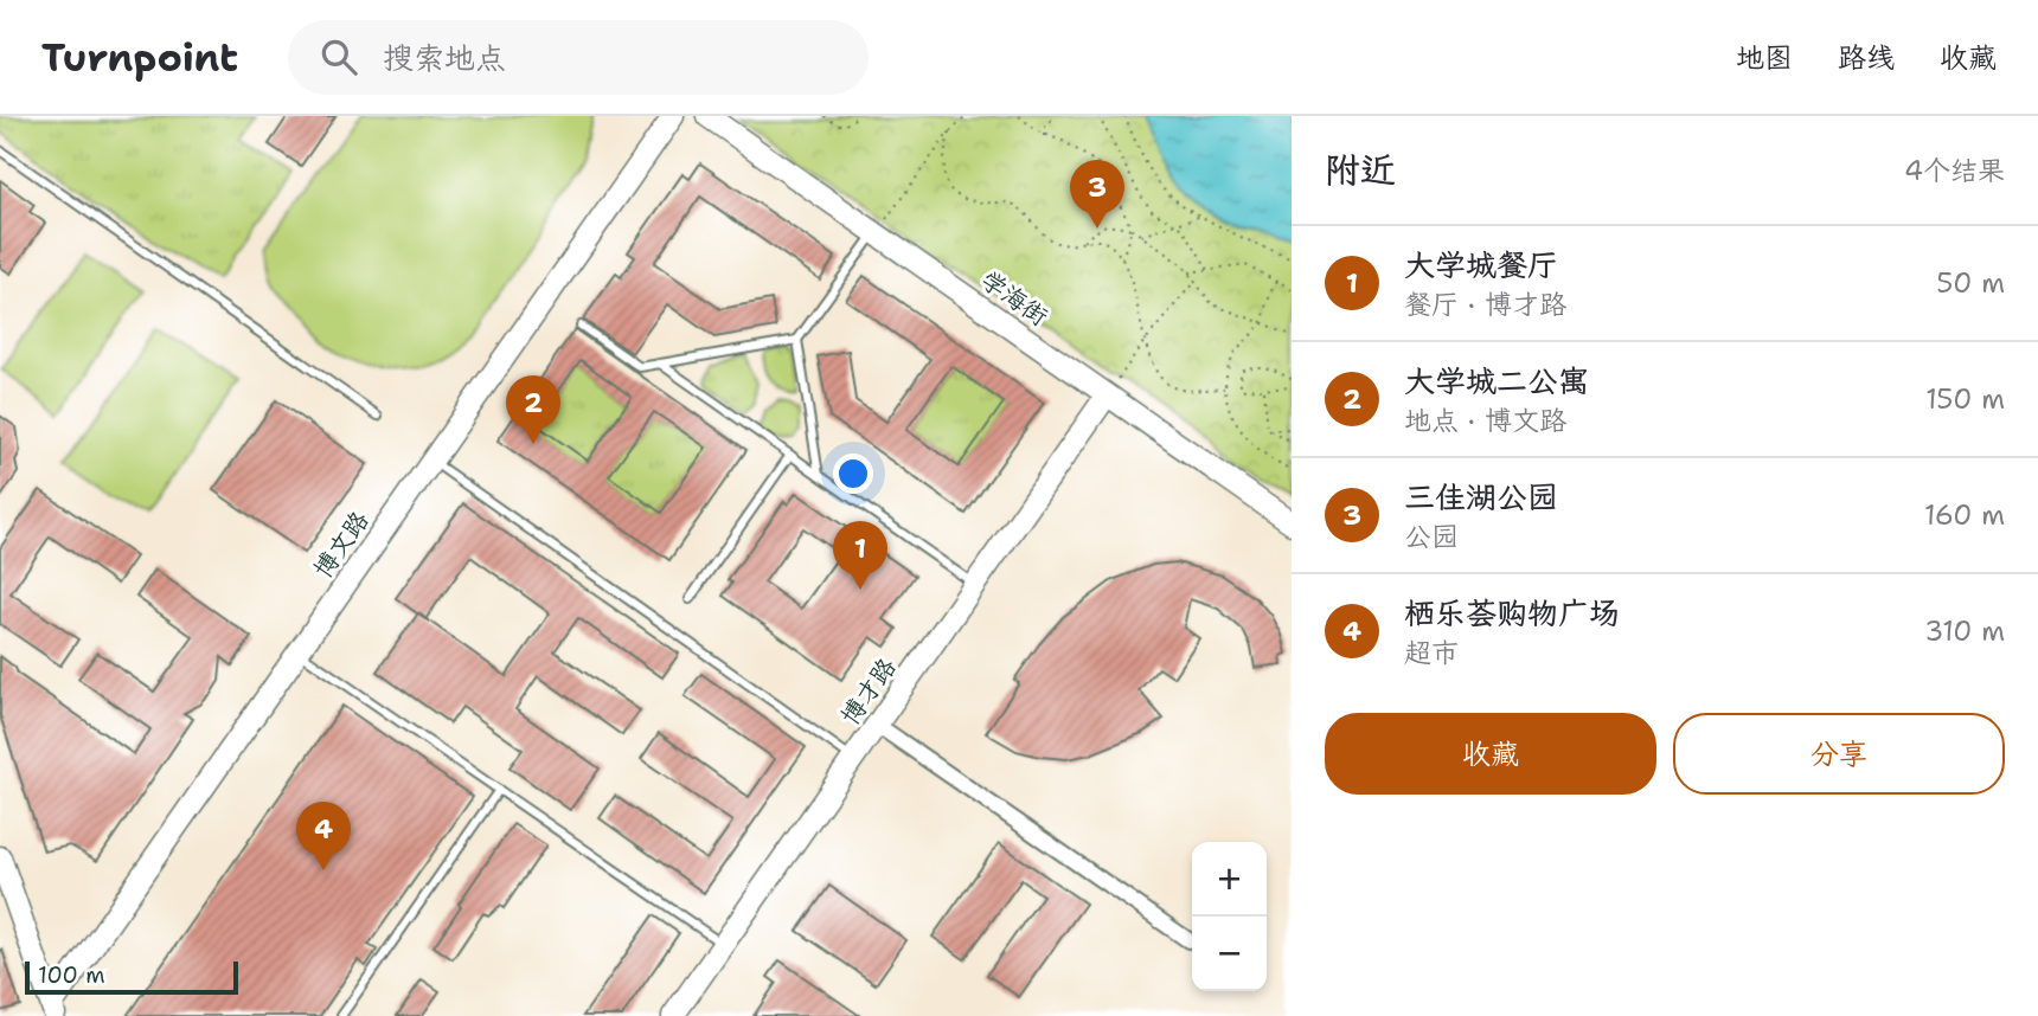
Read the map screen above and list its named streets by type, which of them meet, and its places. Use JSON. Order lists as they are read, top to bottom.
{
  "streets": {
    "street": ["学海街", "博文路", "博才路"]
  },
  "crossings": [
    ["学海街", "博才路"]
  ],
  "scale_bar": "100 m",
  "page": {
    "header": "Turnpoint",
    "search": "搜索地点",
    "nav": ["地图", "路线", "收藏"],
    "heading": ["附近", "4个结果"],
    "pins": [
      "3",
      "2",
      "1",
      "4"
    ],
    "list": [
      {
        "mark": "1",
        "name": "大学城餐厅",
        "note": "餐厅 · 博才路",
        "value": "50 m"
      },
      {
        "mark": "2",
        "name": "大学城二公寓",
        "note": "地点 · 博文路",
        "value": "150 m"
      },
      {
        "mark": "3",
        "name": "三佳湖公园",
        "note": "公园",
        "value": "160 m"
      },
      {
        "mark": "4",
        "name": "栖乐荟购物广场",
        "note": "超市",
        "value": "310 m"
      }
    ],
    "buttons": ["收藏", "分享"],
    "map_buttons": ["+", "−"],
    "scale": "100 m"
  }
}
